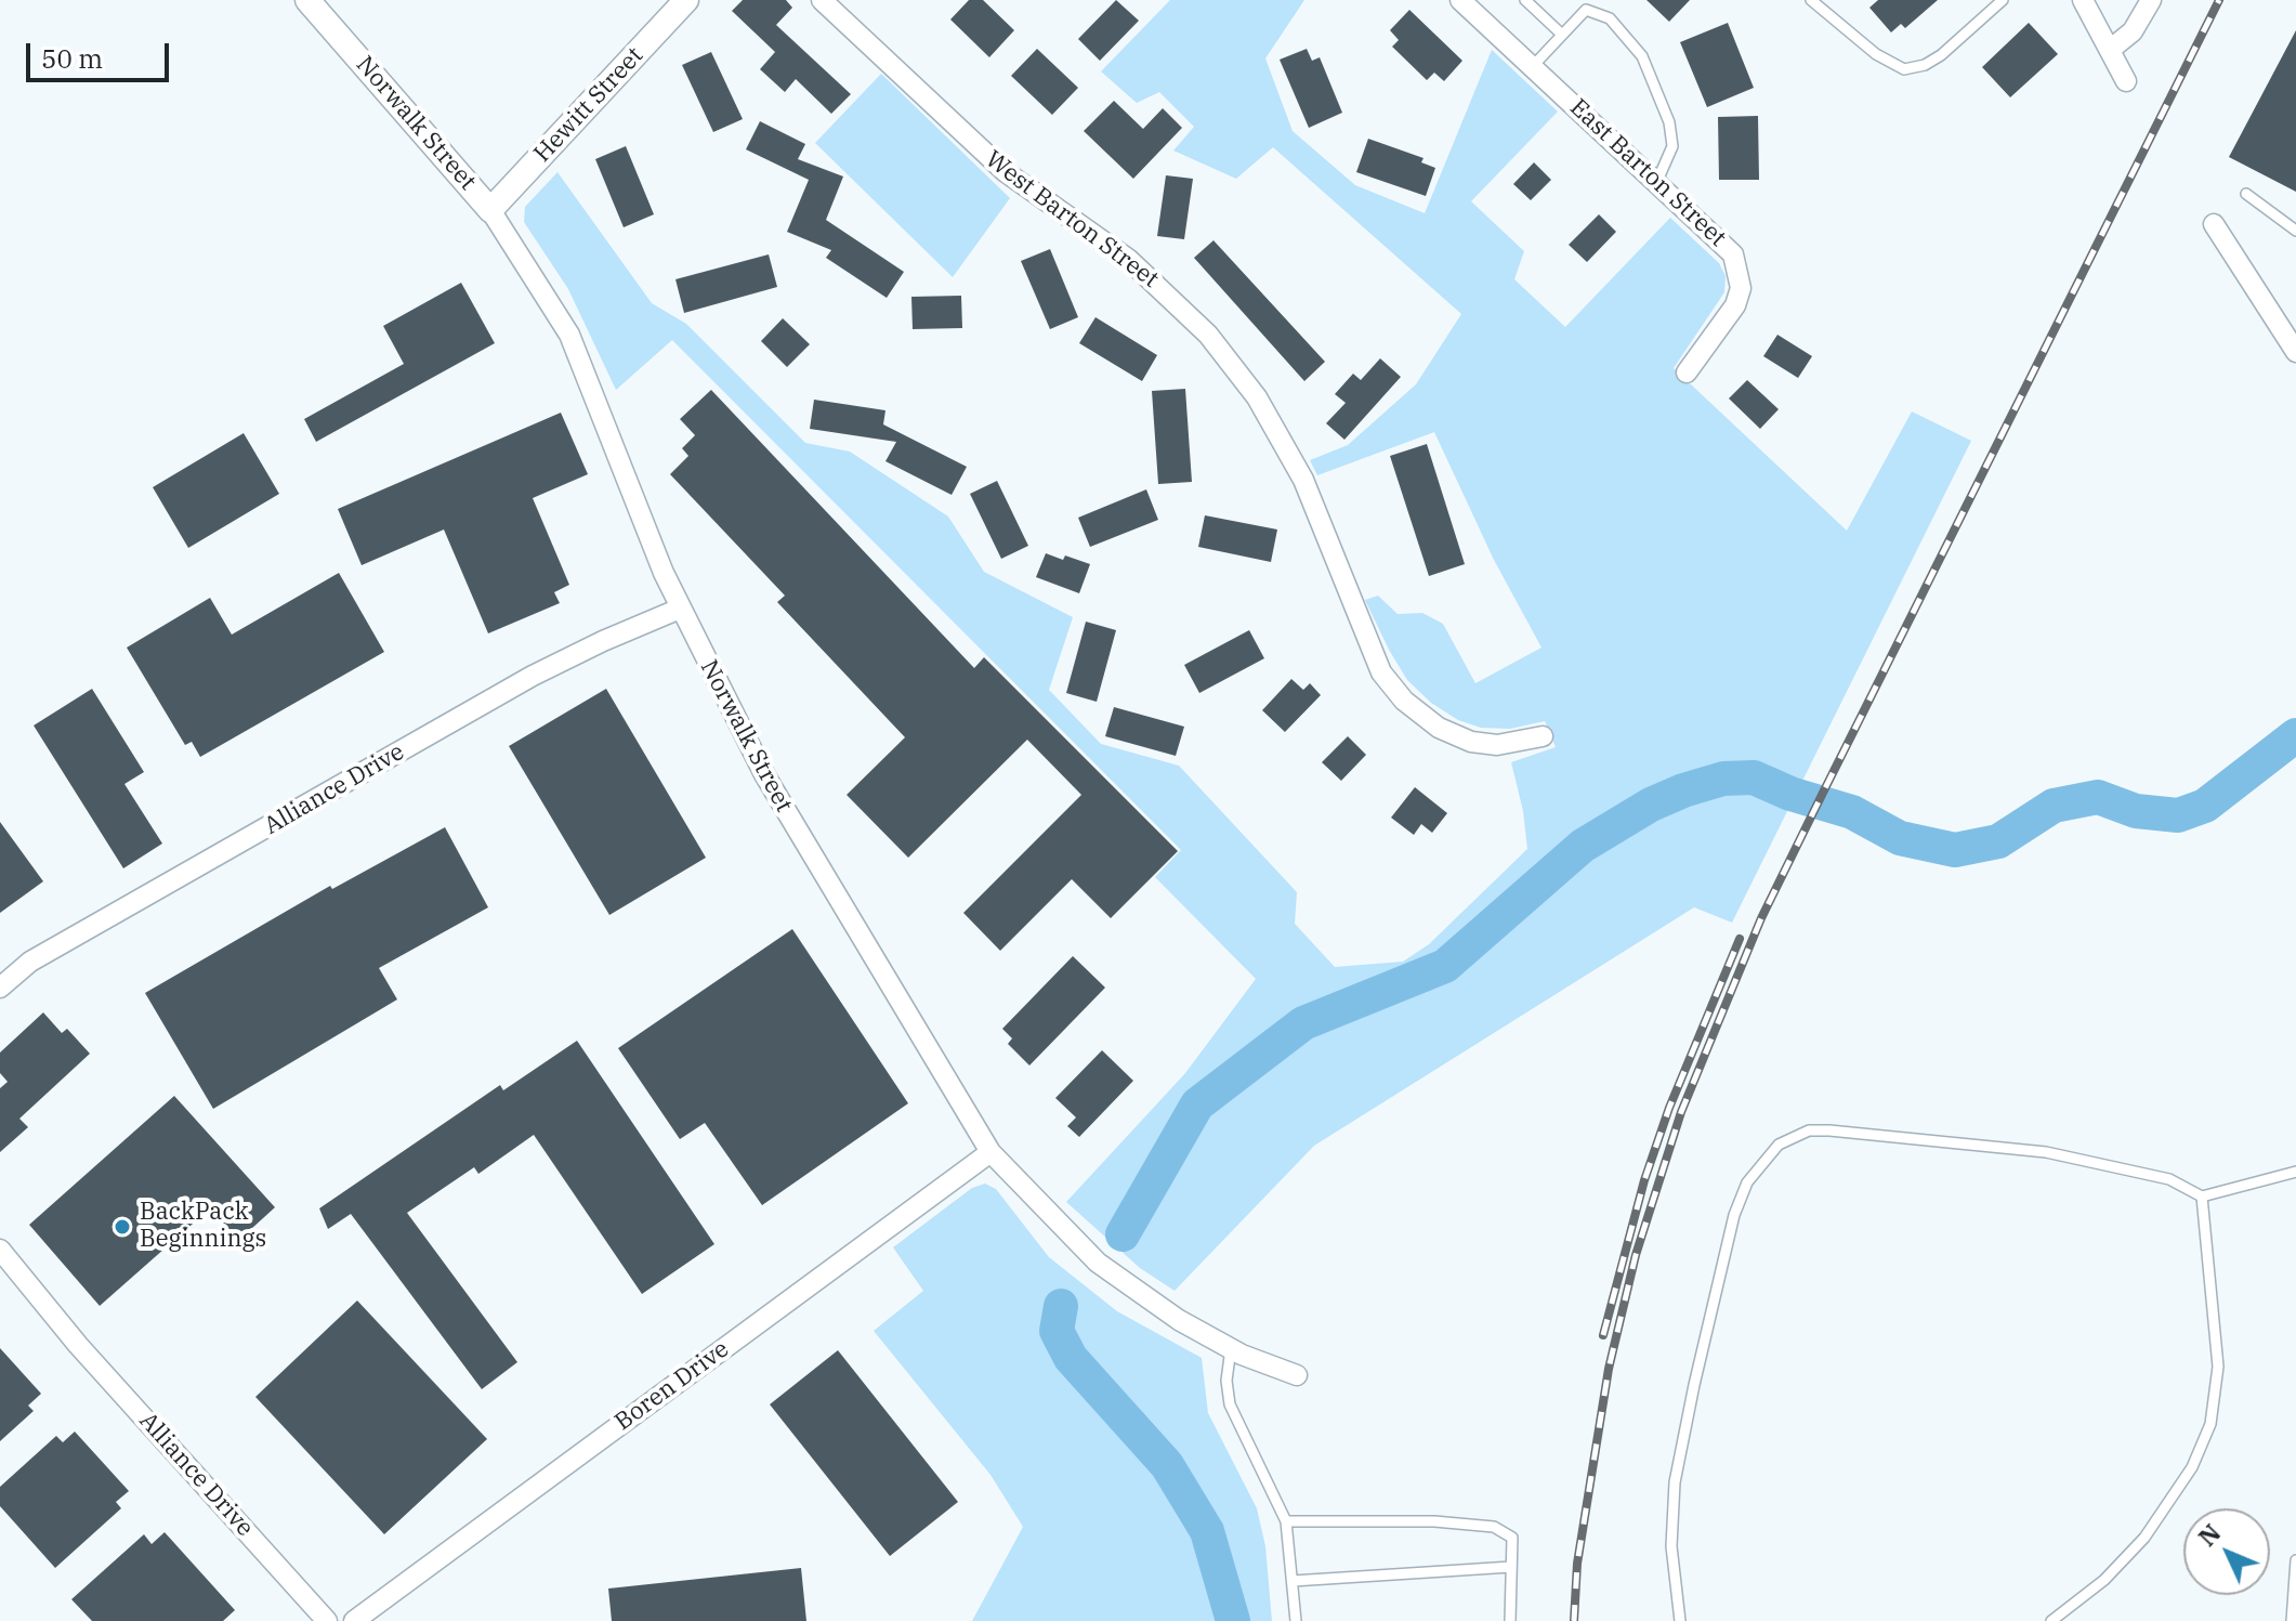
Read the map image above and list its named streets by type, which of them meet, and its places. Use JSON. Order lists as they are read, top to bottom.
{
  "streets": {
    "street": [
      "Hewitt Street",
      "Norwalk Street",
      "East Barton Street",
      "West Barton Street",
      "Alliance Drive",
      "Boren Drive"
    ]
  },
  "crossings": [
    ["Hewitt Street", "Norwalk Street"],
    ["Norwalk Street", "Alliance Drive"],
    ["Norwalk Street", "Boren Drive"]
  ],
  "places": ["BackPack Beginnings"],
  "scale_bar": "50 m",
  "north": "top left"
}
